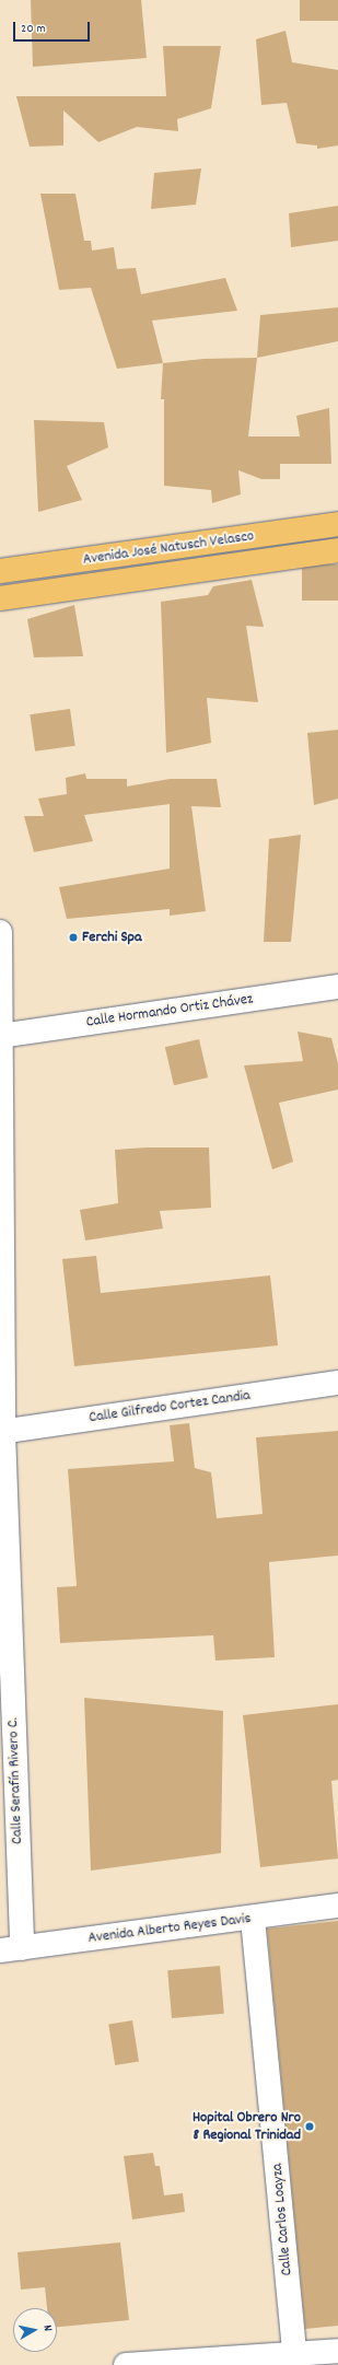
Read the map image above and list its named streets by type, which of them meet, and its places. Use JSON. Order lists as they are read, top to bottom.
{
  "streets": {
    "main road": ["Avenida José Natusch Velasco"],
    "street": [
      "Calle Hormando Ortiz Chávez",
      "Calle Gilfredo Cortez Candia",
      "Calle Serafín Rivero C.",
      "Avenida Alberto Reyes Davis",
      "Calle Carlos Loayza"
    ]
  },
  "crossings": [
    ["Calle Hormando Ortiz Chávez", "Calle Serafín Rivero C."],
    ["Calle Gilfredo Cortez Candia", "Calle Serafín Rivero C."],
    ["Calle Serafín Rivero C.", "Avenida Alberto Reyes Davis"],
    ["Avenida Alberto Reyes Davis", "Calle Carlos Loayza"]
  ],
  "places": ["Ferchi Spa", "Hopital Obrero Nro 8 Regional Trinidad"],
  "scale_bar": "20 m",
  "north": "right"
}
